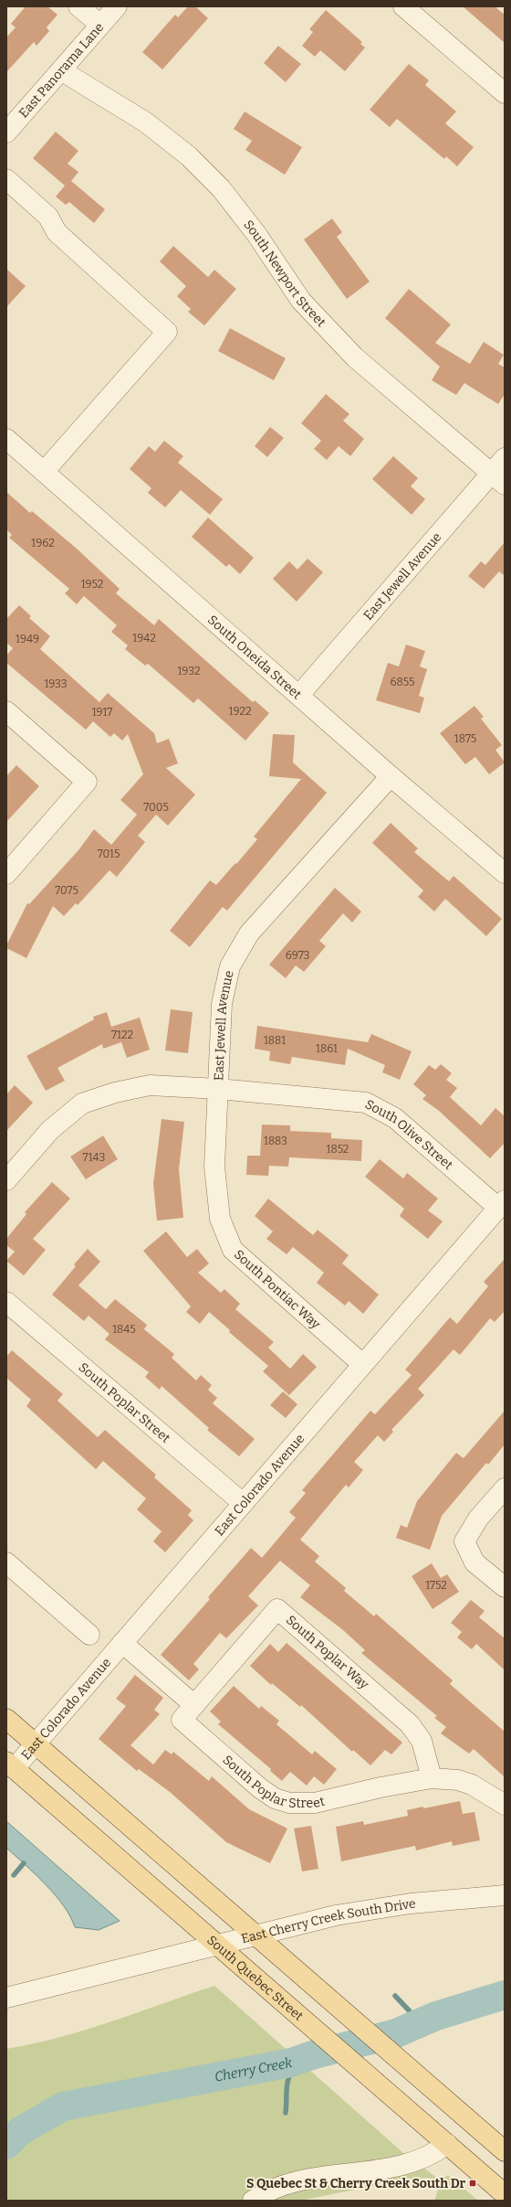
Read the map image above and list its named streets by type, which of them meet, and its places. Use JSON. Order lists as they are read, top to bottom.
{
  "streets": {
    "main road": ["South Quebec Street"],
    "street": [
      "East Panorama Lane",
      "South Newport Street",
      "East Jewell Avenue",
      "South Oneida Street",
      "South Olive Street",
      "South Pontiac Way",
      "South Poplar Street",
      "East Colorado Avenue",
      "South Poplar Way",
      "East Cherry Creek South Drive"
    ]
  },
  "crossings": [
    ["East Panorama Lane", "South Newport Street"],
    ["South Newport Street", "East Jewell Avenue"],
    ["East Jewell Avenue", "South Oneida Street"],
    ["East Jewell Avenue", "South Olive Street"],
    ["East Jewell Avenue", "South Pontiac Way"],
    ["South Olive Street", "South Pontiac Way"],
    ["South Olive Street", "East Colorado Avenue"],
    ["South Pontiac Way", "East Colorado Avenue"],
    ["South Poplar Street", "East Colorado Avenue"],
    ["South Poplar Street", "South Poplar Way"],
    ["East Colorado Avenue", "South Quebec Street"],
    ["East Cherry Creek South Drive", "South Quebec Street"]
  ],
  "water": ["Cherry Creek"],
  "places": {
    "transit": ["S Quebec St & Cherry Creek South Dr"]
  },
  "house_numbers": [
    "1962",
    "1952",
    "1942",
    "1949",
    "1932",
    "6855",
    "1933",
    "1922",
    "1917",
    "1875",
    "7005",
    "7015",
    "7075",
    "6973",
    "7122",
    "1881",
    "1861",
    "1883",
    "1852",
    "7143",
    "1845",
    "1752"
  ]
}
